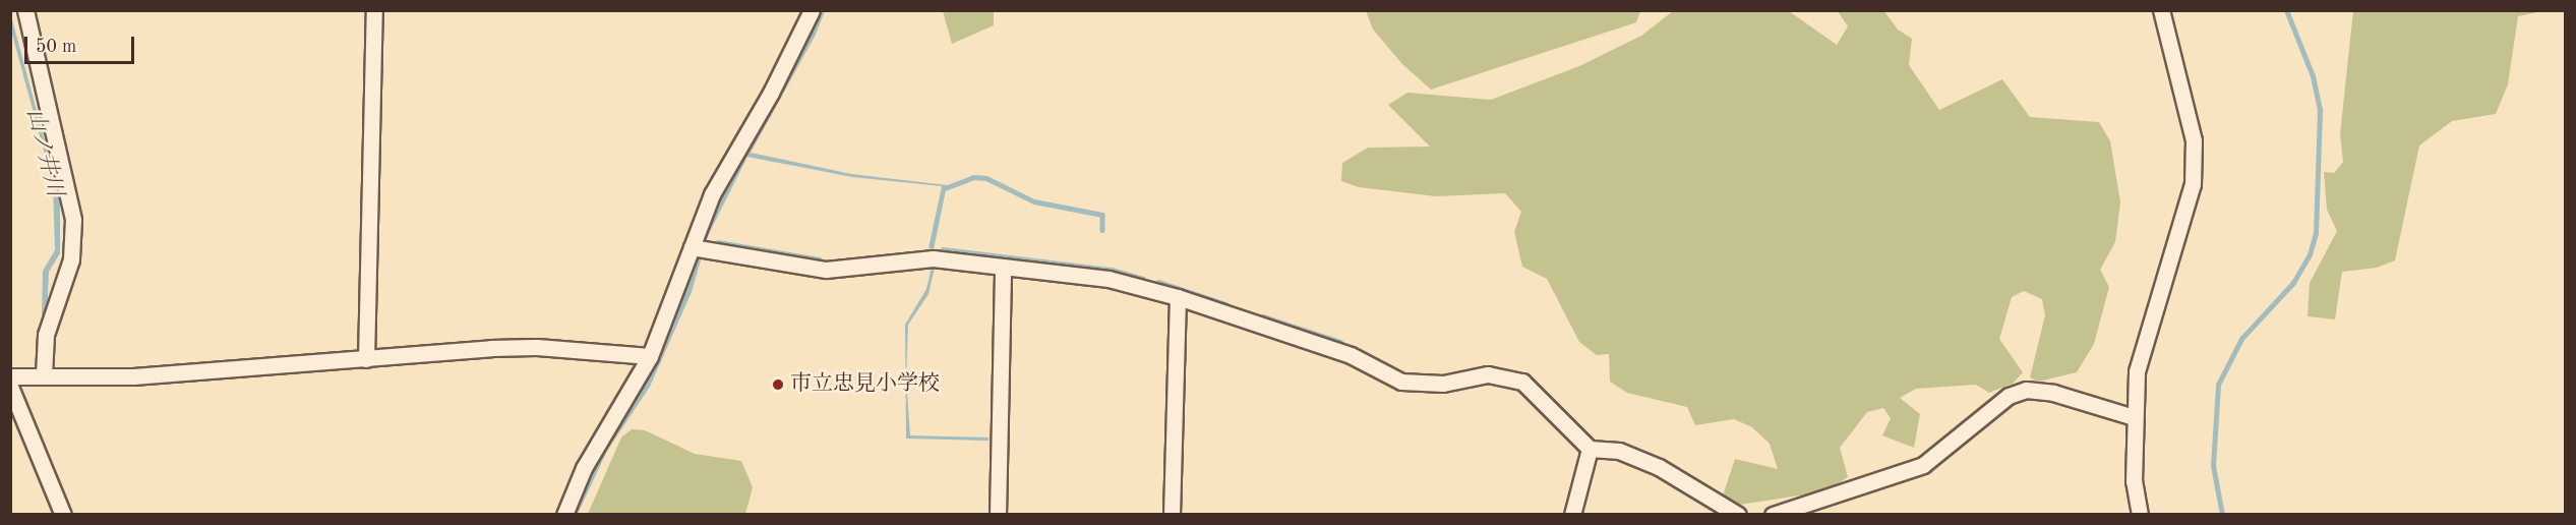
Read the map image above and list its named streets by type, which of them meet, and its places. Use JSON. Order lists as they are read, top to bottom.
{
  "water": ["山ノ井川"],
  "places": ["市立忠見小学校"],
  "scale_bar": "50 m"
}
